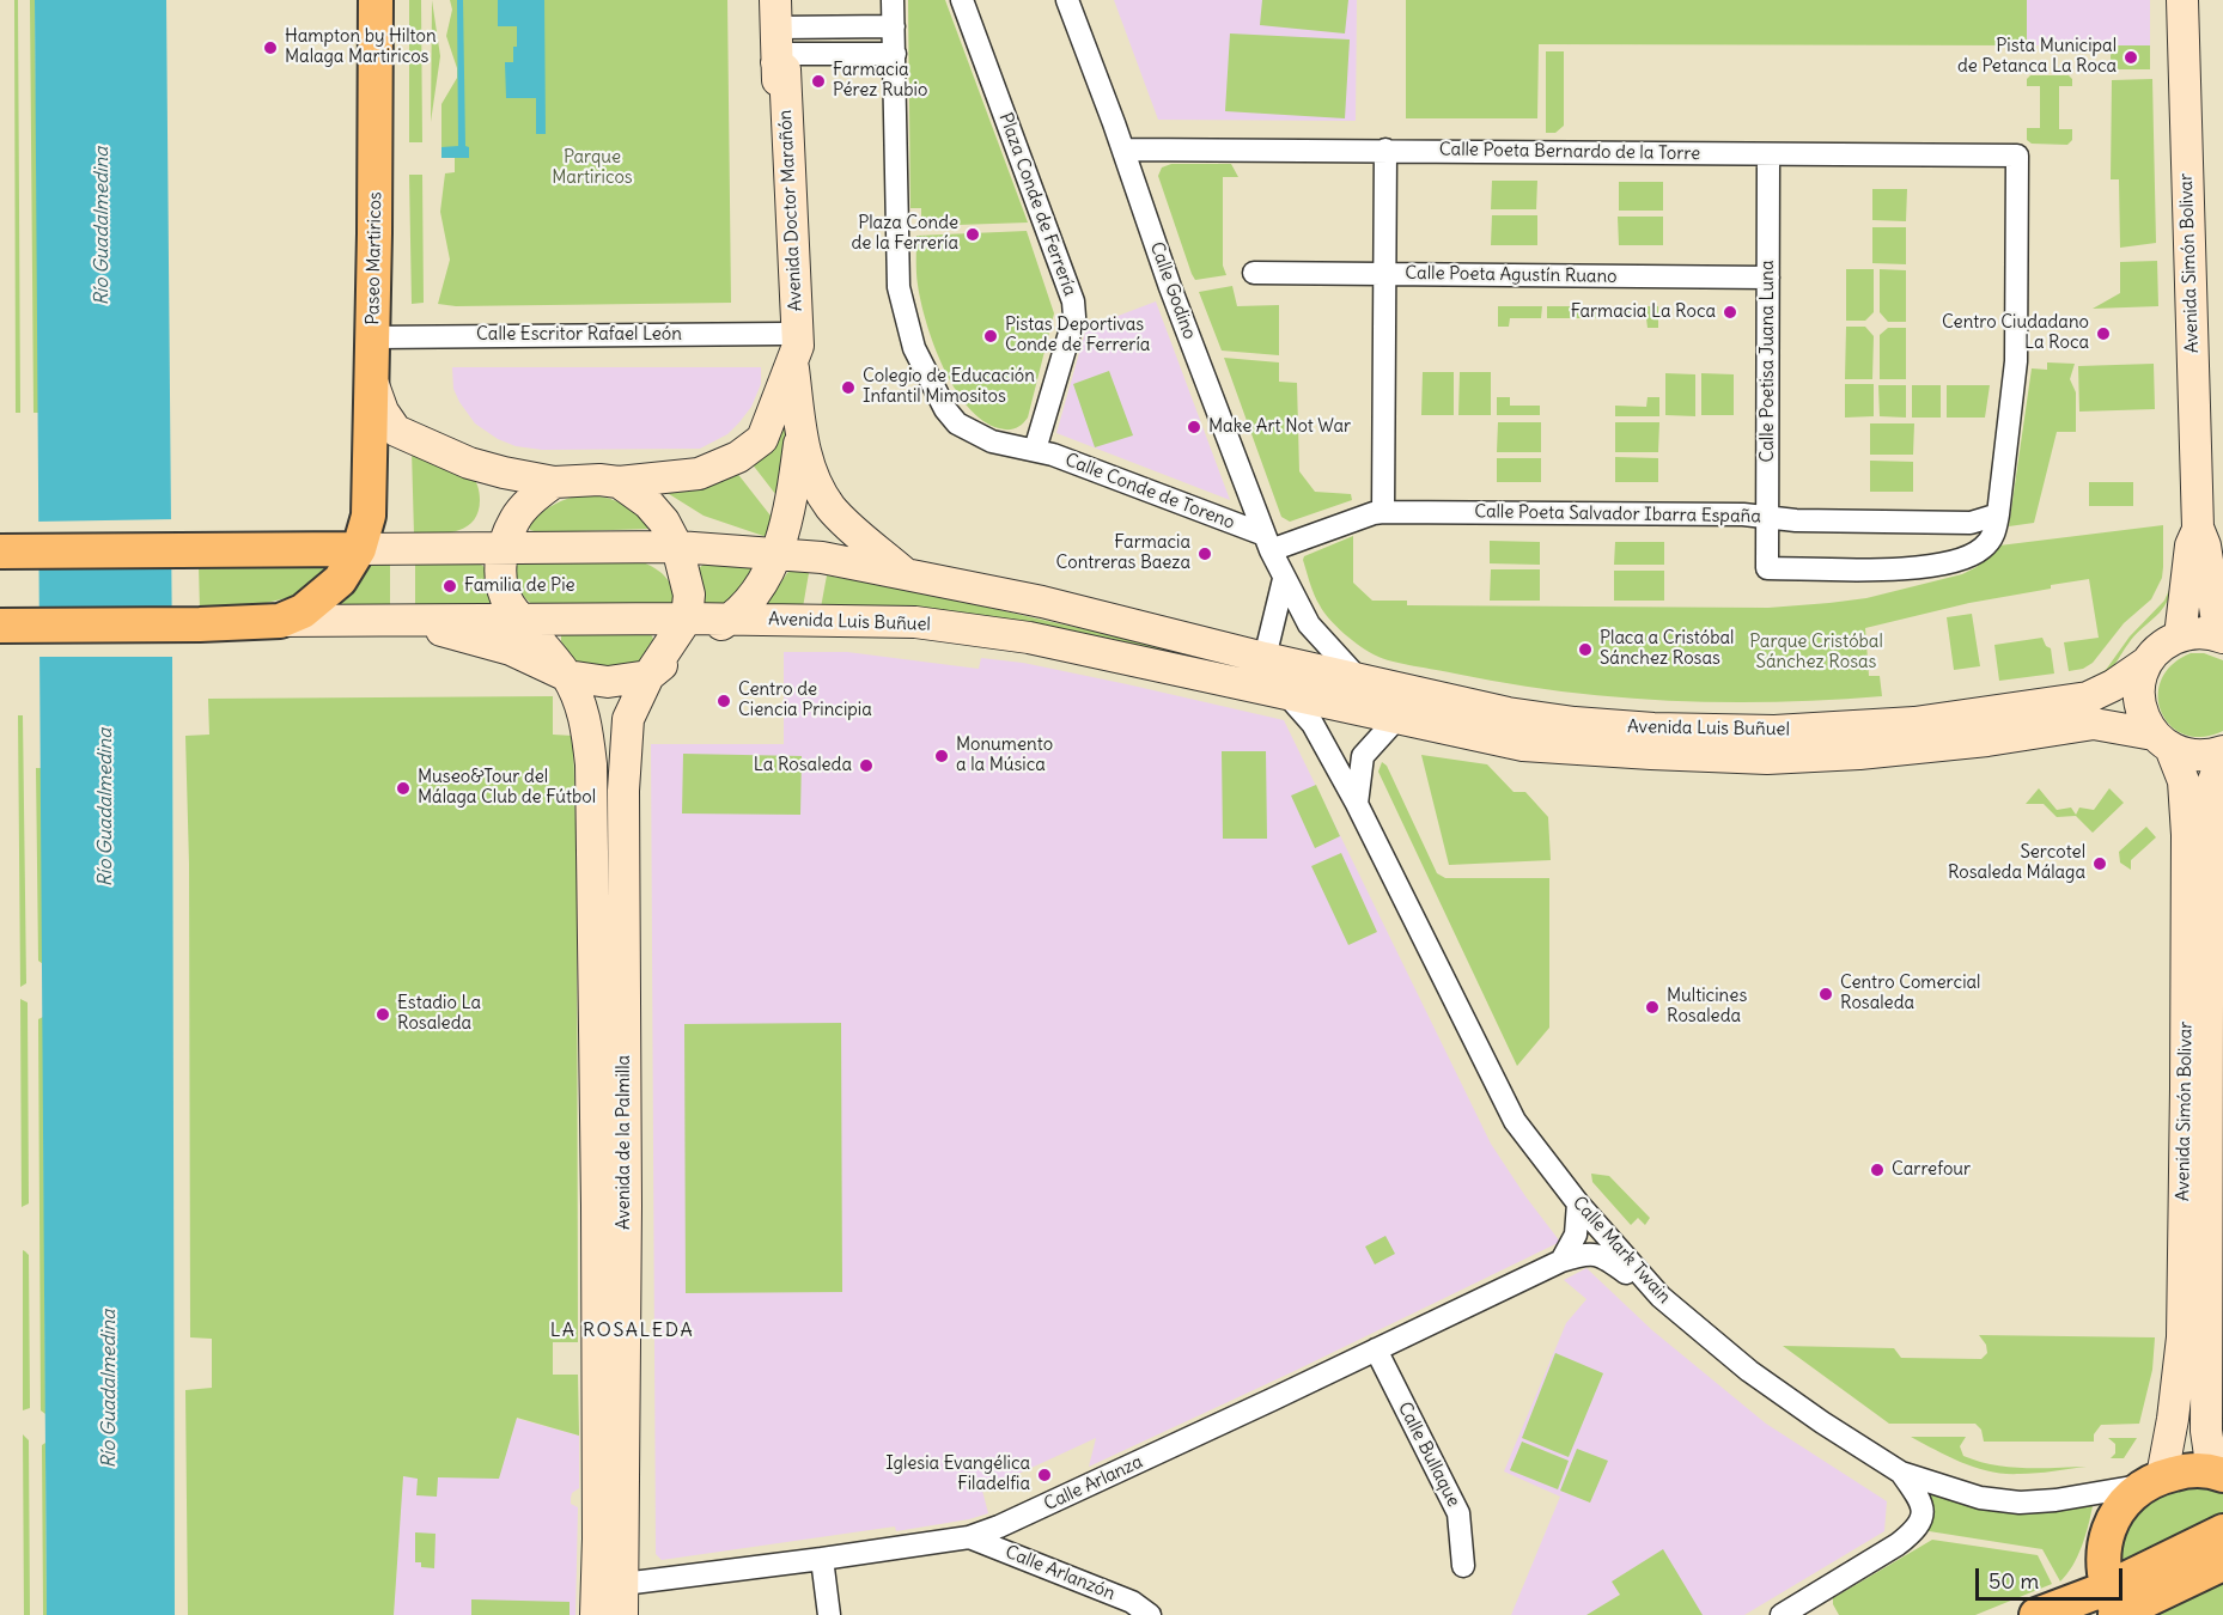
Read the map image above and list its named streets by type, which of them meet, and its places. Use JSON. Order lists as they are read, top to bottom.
{
  "streets": {
    "main road": [
      "Avenida Doctor Marañón",
      "Paseo Martiricos",
      "Avenida Simón Bolivar",
      "Avenida Luis Buñuel",
      "Avenida de la Palmilla"
    ],
    "street": [
      "Calle Poeta Bernardo de la Torre",
      "Plaza Conde de Ferrería",
      "Calle Poeta Agustín Ruano",
      "Calle Godino",
      "Calle Escritor Rafael León",
      "Calle Poetisa Juana Luna",
      "Calle Conde de Toreno",
      "Calle Poeta Salvador Ibarra España",
      "Calle Mark Twain",
      "Calle Bullaque",
      "Calle Arlanza",
      "Calle Arlanzón"
    ]
  },
  "crossings": [
    ["Calle Poeta Bernardo de la Torre", "Calle Godino"],
    ["Calle Poeta Bernardo de la Torre", "Calle Poetisa Juana Luna"],
    ["Calle Poeta Bernardo de la Torre", "Calle Poeta Salvador Ibarra España"],
    ["Plaza Conde de Ferrería", "Calle Conde de Toreno"],
    ["Avenida Doctor Marañón", "Paseo Martiricos"],
    ["Avenida Doctor Marañón", "Calle Escritor Rafael León"],
    ["Avenida Doctor Marañón", "Avenida Luis Buñuel"],
    ["Paseo Martiricos", "Calle Escritor Rafael León"],
    ["Paseo Martiricos", "Avenida Luis Buñuel"],
    ["Avenida Simón Bolivar", "Avenida Luis Buñuel"],
    ["Avenida Simón Bolivar", "Calle Mark Twain"],
    ["Calle Poeta Agustín Ruano", "Calle Poetisa Juana Luna"],
    ["Calle Godino", "Calle Conde de Toreno"],
    ["Calle Godino", "Calle Poeta Salvador Ibarra España"],
    ["Calle Godino", "Avenida Luis Buñuel"],
    ["Calle Poetisa Juana Luna", "Calle Poeta Salvador Ibarra España"],
    ["Calle Conde de Toreno", "Calle Poeta Salvador Ibarra España"],
    ["Avenida Luis Buñuel", "Avenida de la Palmilla"],
    ["Avenida Luis Buñuel", "Calle Mark Twain"],
    ["Avenida de la Palmilla", "Calle Arlanza"],
    ["Calle Mark Twain", "Calle Arlanza"],
    ["Calle Bullaque", "Calle Arlanza"],
    ["Calle Arlanza", "Calle Arlanzón"]
  ],
  "districts": ["LA ROSALEDA"],
  "water": ["Río Guadalmedina"],
  "parks": ["Parque Martiricos", "Parque Cristóbal Sánchez Rosas"],
  "places": [
    "Hampton by Hilton Malaga Martiricos",
    "Pista Municipal de Petanca La Roca",
    "Farmacia Pérez Rubio",
    "Plaza Conde de la Ferrería",
    "Farmacia La Roca",
    "Centro Ciudadano La Roca",
    "Pistas Deportivas Conde de Ferrería",
    "Colegio de Educación Infantil Mimositos",
    "Make Art Not War",
    "Farmacia Contreras Baeza",
    "Familia de Pie",
    "Placa a Cristóbal Sánchez Rosas",
    "Centro de Ciencia Principia",
    "Monumento a la Música",
    "La Rosaleda",
    "Museo&Tour del Málaga Club de Fútbol",
    "Sercotel Rosaleda Málaga",
    "Centro Comercial Rosaleda",
    "Multicines Rosaleda",
    "Estadio La Rosaleda",
    "Carrefour",
    "Iglesia Evangélica Filadelfia"
  ],
  "scale_bar": "50 m"
}
